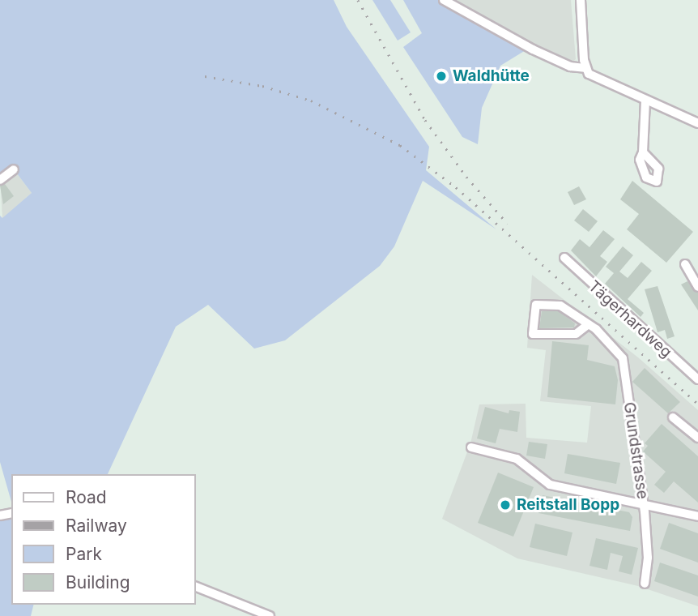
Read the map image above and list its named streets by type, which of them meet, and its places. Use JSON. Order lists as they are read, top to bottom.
{
  "streets": {
    "street": ["Tägerhardweg", "Grundstrasse"]
  },
  "places": ["Waldhütte", "Reitstall Bopp"],
  "legend": [
    "Road",
    "Railway",
    "Park",
    "Building"
  ]
}
